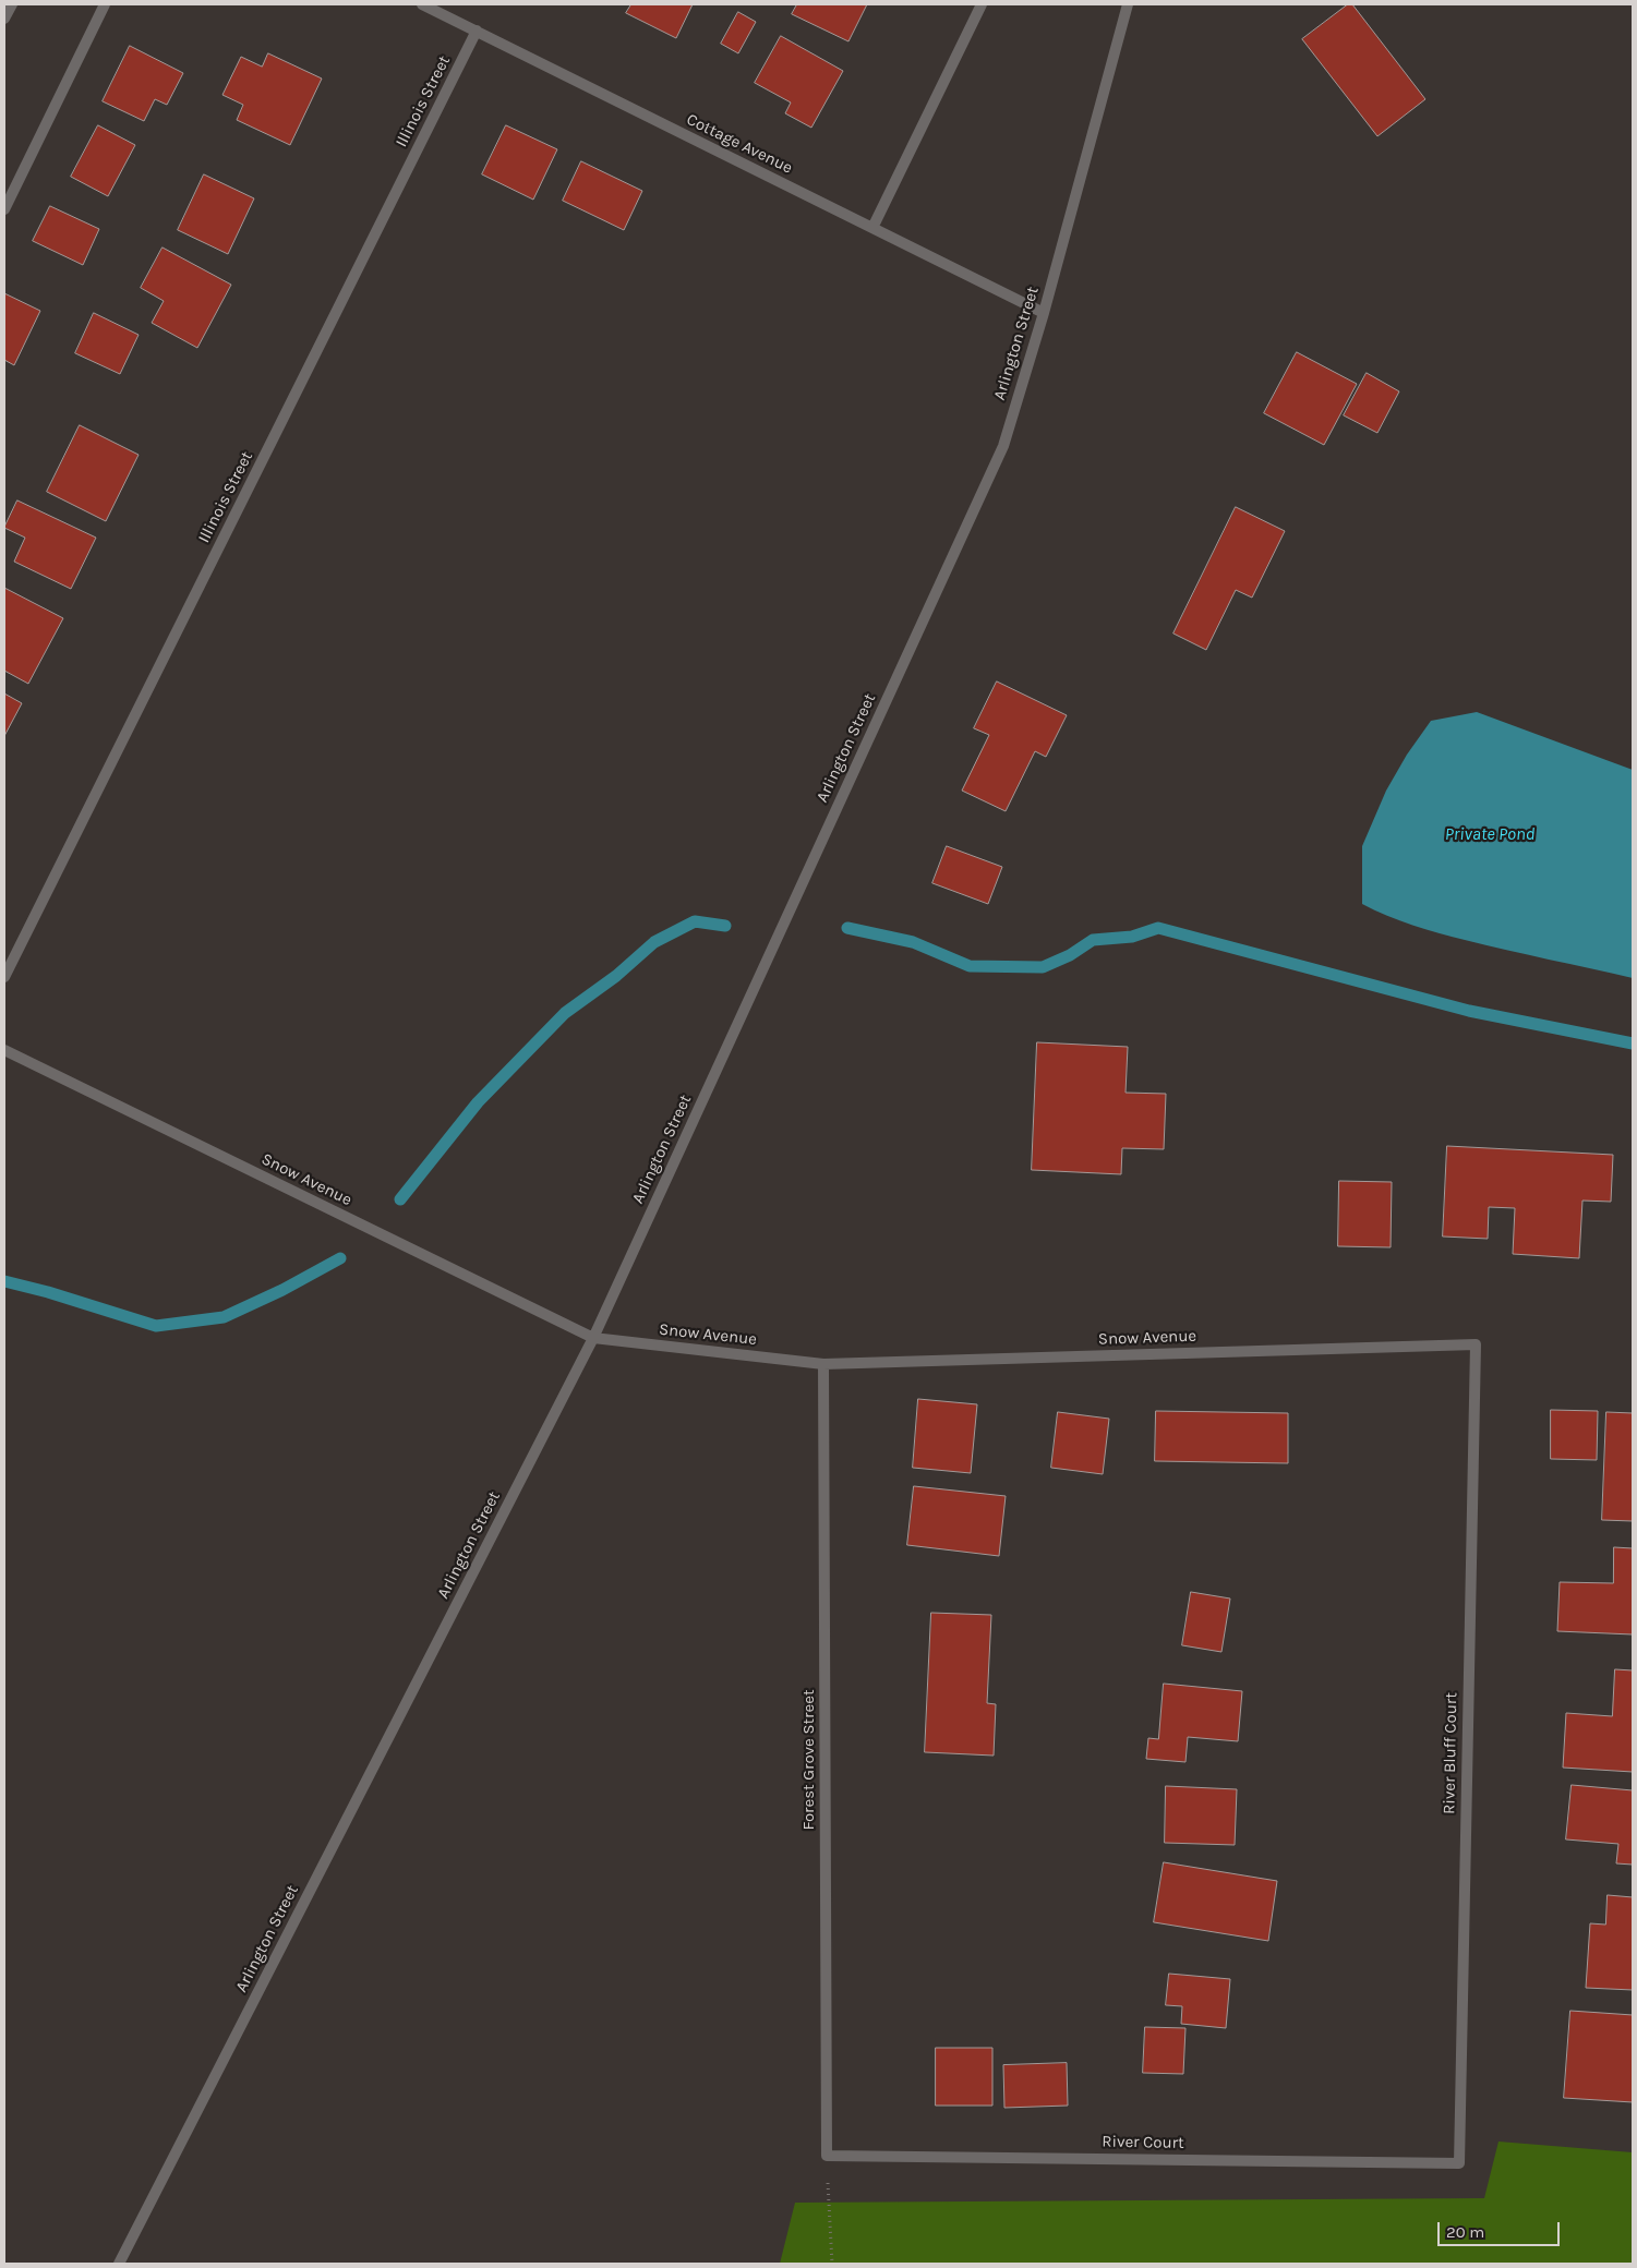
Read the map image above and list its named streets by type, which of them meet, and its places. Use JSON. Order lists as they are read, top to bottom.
{
  "streets": {
    "street": [
      "Illinois Street",
      "Cottage Avenue",
      "Arlington Street",
      "Snow Avenue",
      "River Bluff Court",
      "Forest Grove Street",
      "River Court"
    ]
  },
  "crossings": [
    ["Illinois Street", "Cottage Avenue"],
    ["Cottage Avenue", "Arlington Street"],
    ["Arlington Street", "Snow Avenue"],
    ["Snow Avenue", "River Bluff Court"],
    ["Snow Avenue", "Forest Grove Street"],
    ["River Bluff Court", "River Court"],
    ["Forest Grove Street", "River Court"]
  ],
  "water": ["Private Pond"],
  "scale_bar": "20 m"
}
